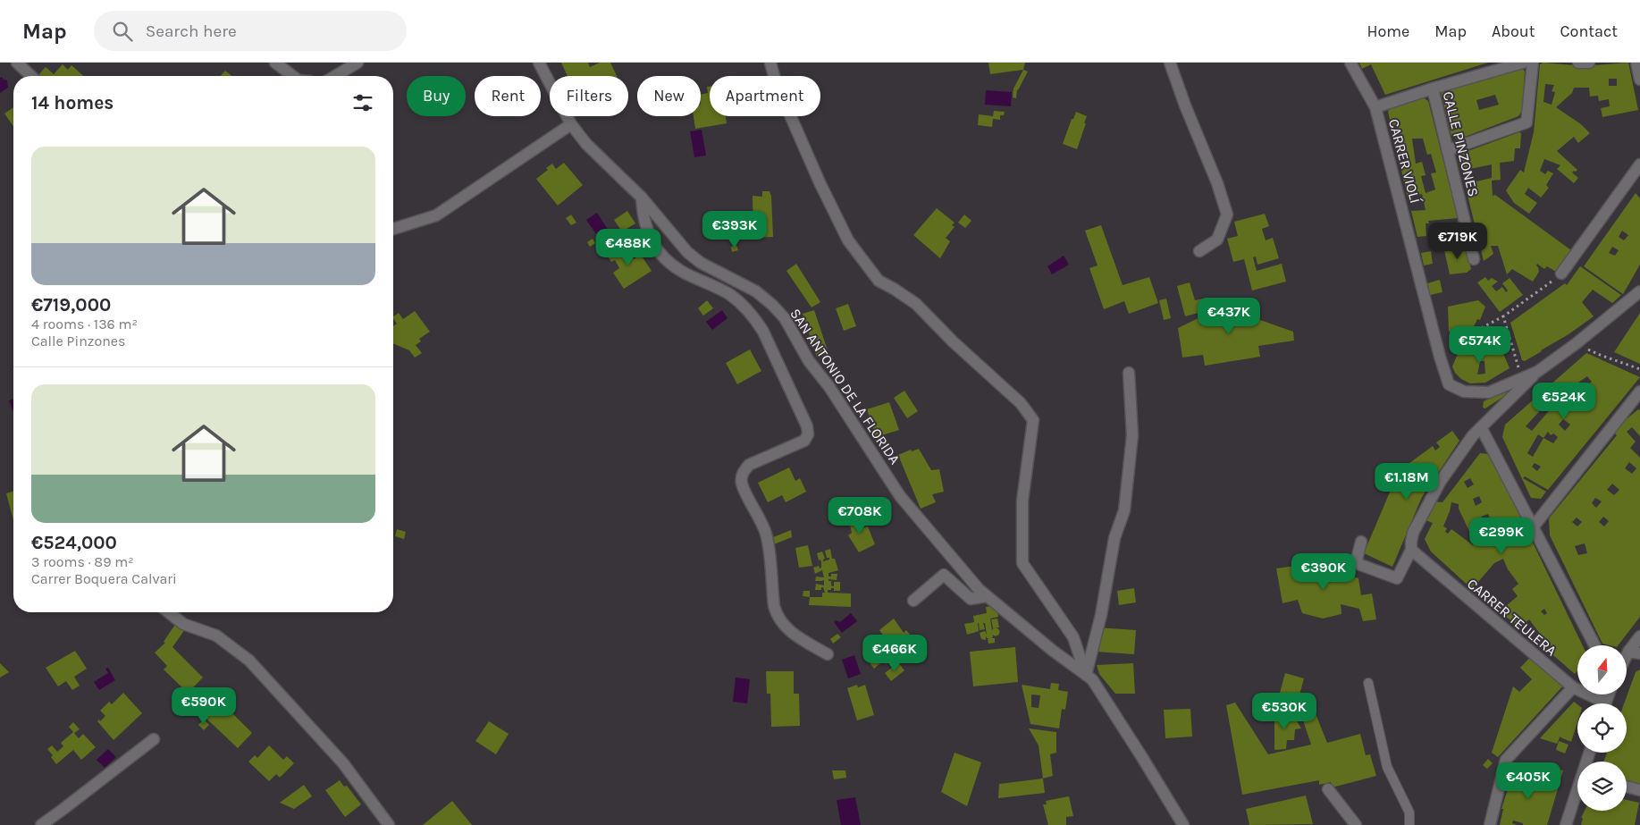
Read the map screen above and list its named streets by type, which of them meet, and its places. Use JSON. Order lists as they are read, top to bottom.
{
  "streets": {
    "street": [
      "CALLE PINZONES",
      "CARRER VIOLÍ",
      "SAN ANTONIO DE LA FLORIDA",
      "CARRER TEULERA"
    ]
  },
  "north": "top",
  "page": {
    "header": "Map",
    "search": "Search here",
    "nav": [
      "Home",
      "Map",
      "About",
      "Contact"
    ],
    "chip": [
      "Buy",
      "Rent",
      "Filters",
      "New",
      "Apartment"
    ],
    "heading": "14 homes",
    "list": [
      {
        "name": "€719,000",
        "note": "4 rooms · 136 m² · Calle Pinzones"
      },
      {
        "name": "€524,000",
        "note": "3 rooms · 89 m² · Carrer Boquera Calvari"
      }
    ],
    "price": [
      "€393K",
      "€719K",
      "€488K",
      "€437K",
      "€574K",
      "€524K",
      "€1.18M",
      "€708K",
      "€299K",
      "€390K",
      "€466K",
      "€590K",
      "€530K",
      "€405K"
    ]
  }
}
